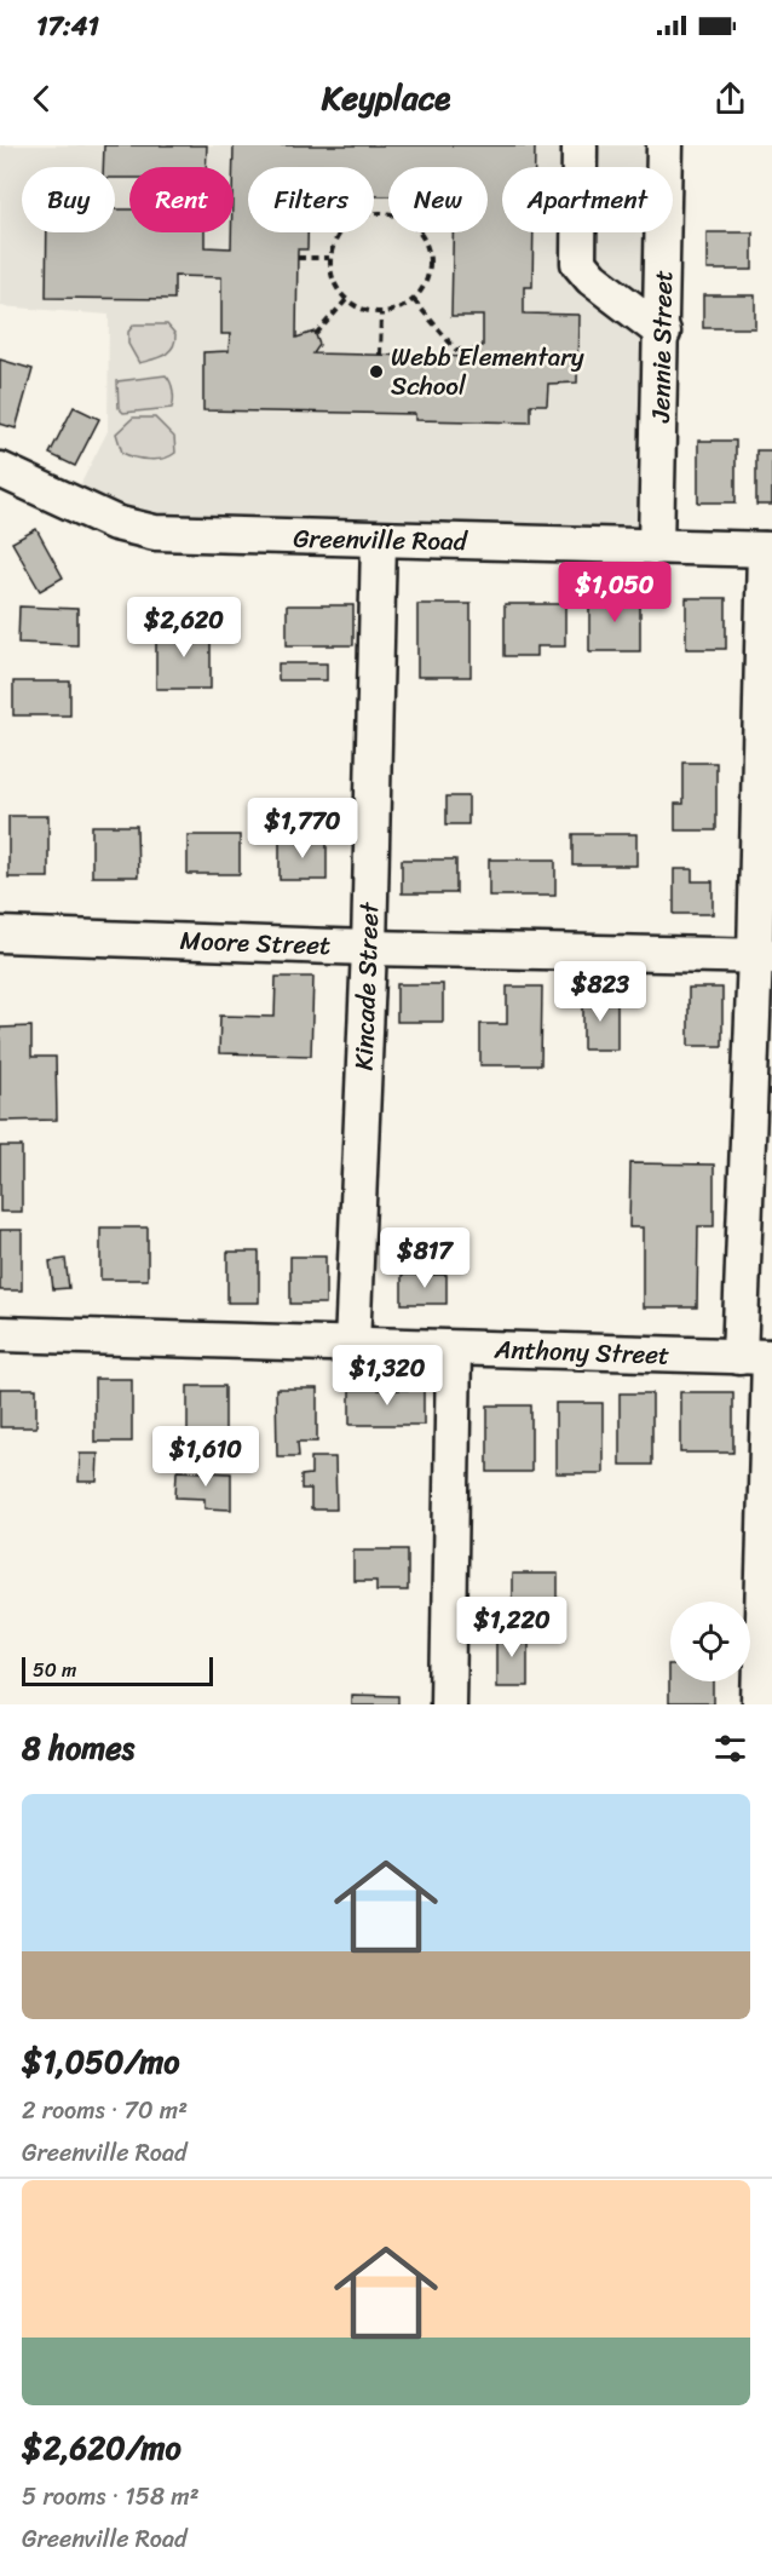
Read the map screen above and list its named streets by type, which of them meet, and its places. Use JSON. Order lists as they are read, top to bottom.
{
  "streets": {
    "street": [
      "Jennie Street",
      "Greenville Road",
      "Moore Street",
      "Kincade Street",
      "Anthony Street"
    ]
  },
  "crossings": [
    ["Jennie Street", "Greenville Road"],
    ["Greenville Road", "Kincade Street"],
    ["Moore Street", "Kincade Street"],
    ["Kincade Street", "Anthony Street"]
  ],
  "places": ["Webb Elementary School"],
  "scale_bar": "50 m",
  "page": {
    "status": "17:41",
    "header": "Keyplace",
    "chip": [
      "Buy",
      "Rent",
      "Filters",
      "New",
      "Apartment"
    ],
    "price": [
      "$1,050",
      "$2,620",
      "$1,770",
      "$823",
      "$817",
      "$1,320",
      "$1,610",
      "$1,220"
    ],
    "scale": "50 m",
    "heading": "8 homes",
    "list": [
      {
        "name": "$1,050/mo",
        "note": "2 rooms · 70 m² · Greenville Road"
      },
      {
        "name": "$2,620/mo",
        "note": "5 rooms · 158 m² · Greenville Road"
      }
    ]
  }
}
